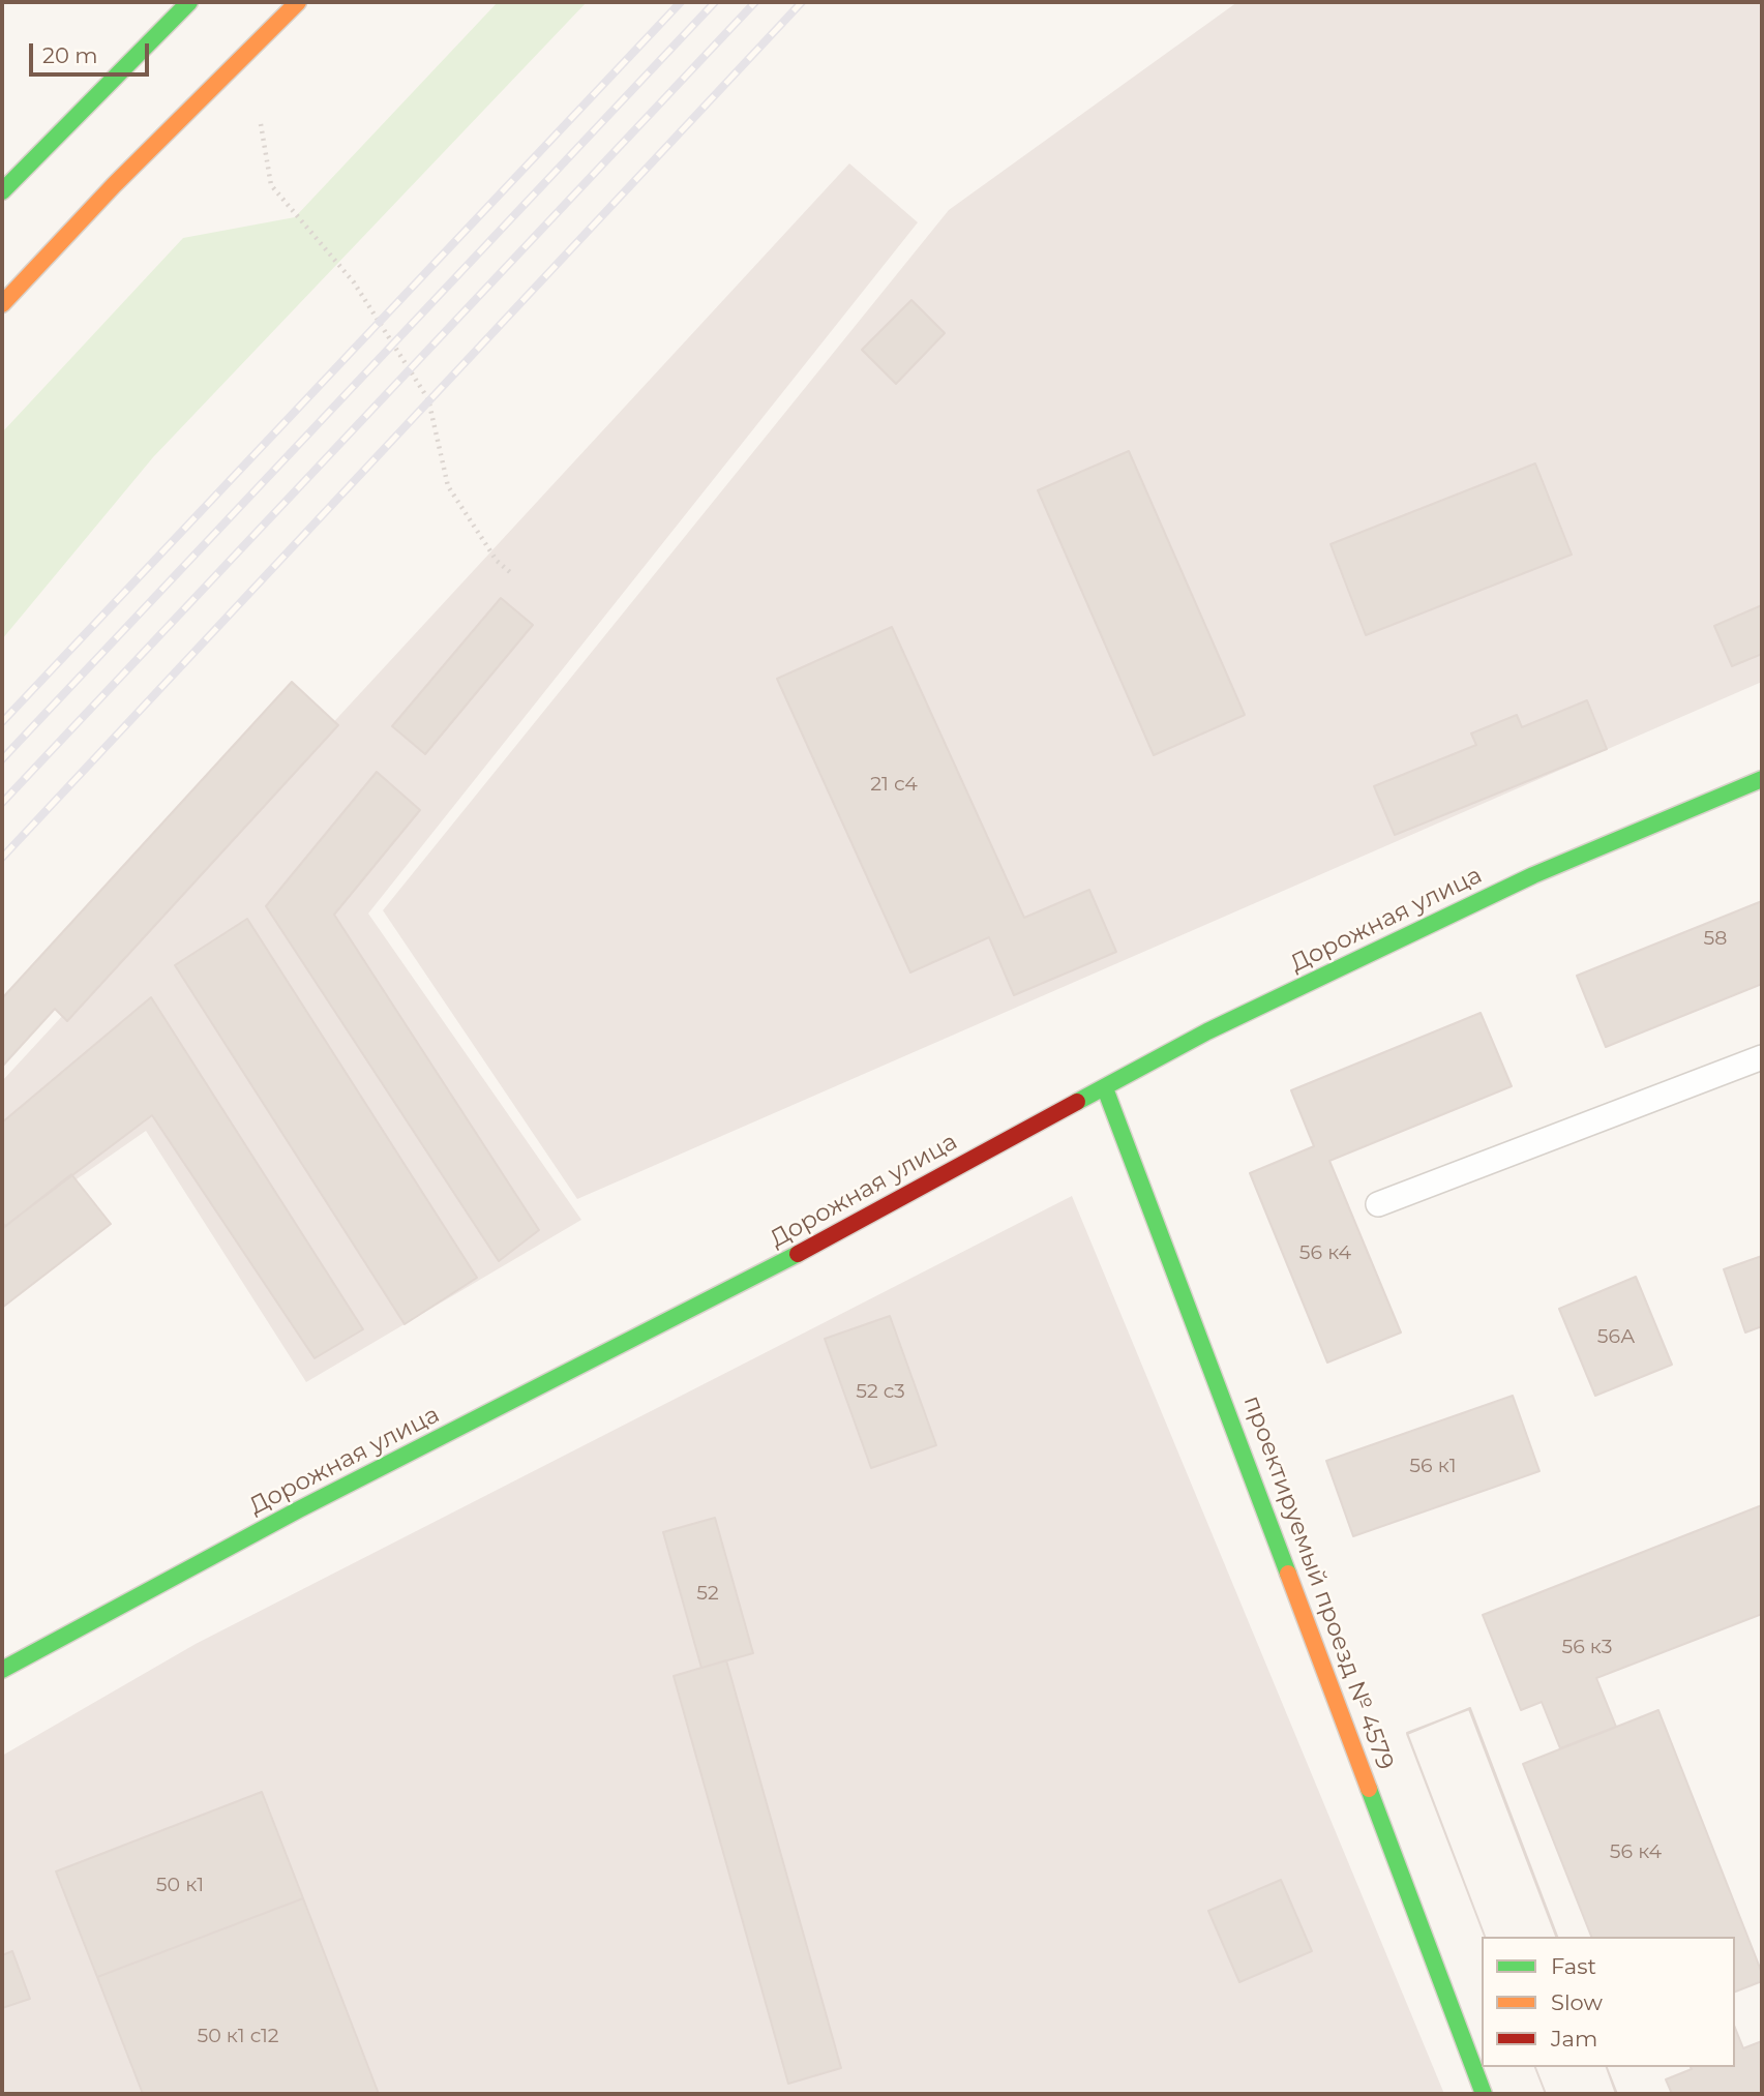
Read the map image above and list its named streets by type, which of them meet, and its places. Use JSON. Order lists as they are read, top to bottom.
{
  "streets": {
    "main road": ["Дорожная улица", "проектируемый проезд № 4579"]
  },
  "crossings": [
    ["Дорожная улица", "проектируемый проезд № 4579"]
  ],
  "house_numbers": [
    "21 с4",
    "58",
    "56 к4",
    "56А",
    "52 с3",
    "56 к1",
    "52",
    "56 к3",
    "56 к4",
    "50 к1",
    "50 к1 с12"
  ],
  "legend": ["Fast", "Slow", "Jam"],
  "scale_bar": "20 m"
}
